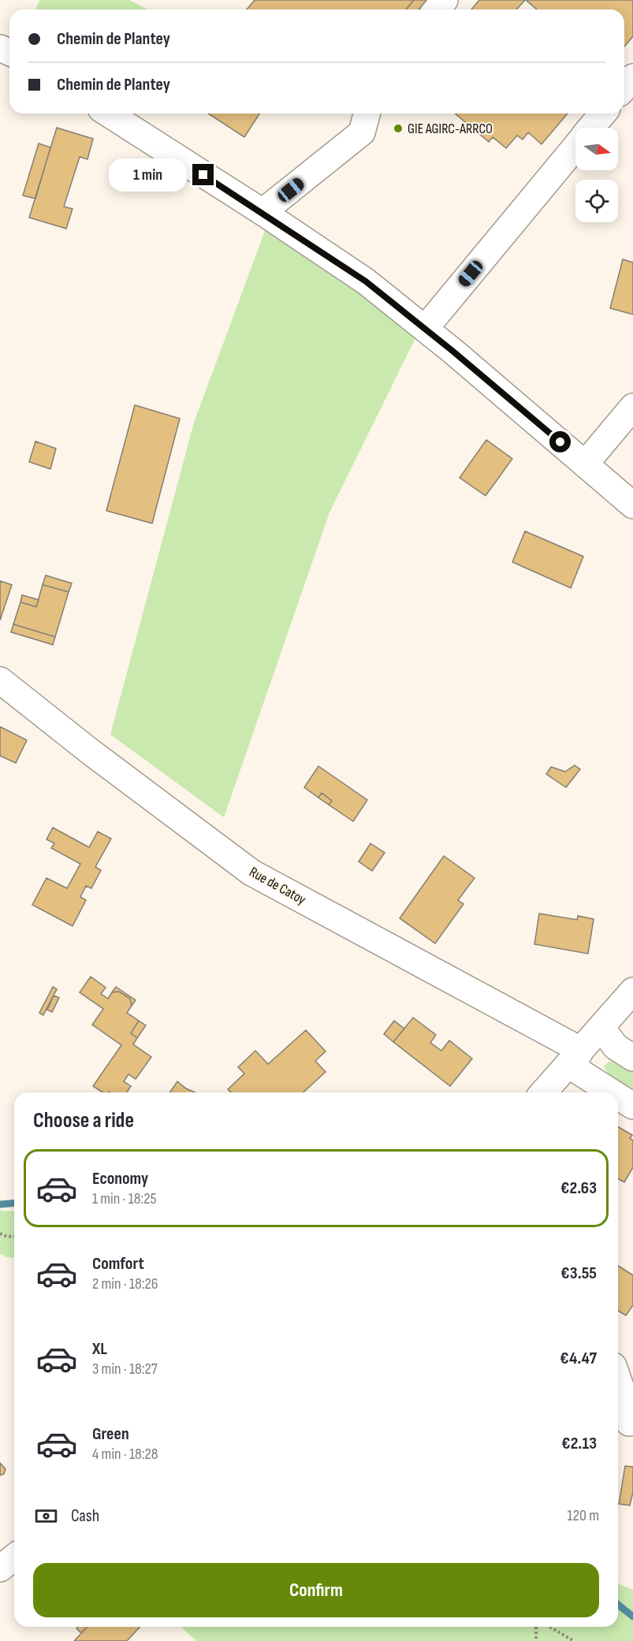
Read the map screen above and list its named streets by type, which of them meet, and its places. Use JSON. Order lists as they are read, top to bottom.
{
  "streets": {
    "street": ["Rue de Catoy"]
  },
  "places": ["GIE AGIRC-ARRCO"],
  "north": "right",
  "page": {
    "banner": ["Chemin de Plantey", "Chemin de Plantey"],
    "bubble": "1 min",
    "heading": "Choose a ride",
    "list": [
      {
        "name": "Economy",
        "note": "1 min · 18:25",
        "value": "€2.63"
      },
      {
        "name": "Comfort",
        "note": "2 min · 18:26",
        "value": "€3.55"
      },
      {
        "name": "XL",
        "note": "3 min · 18:27",
        "value": "€4.47"
      },
      {
        "name": "Green",
        "note": "4 min · 18:28",
        "value": "€2.13"
      }
    ],
    "pay": ["Cash", "120 m"],
    "buttons": "Confirm"
  }
}
